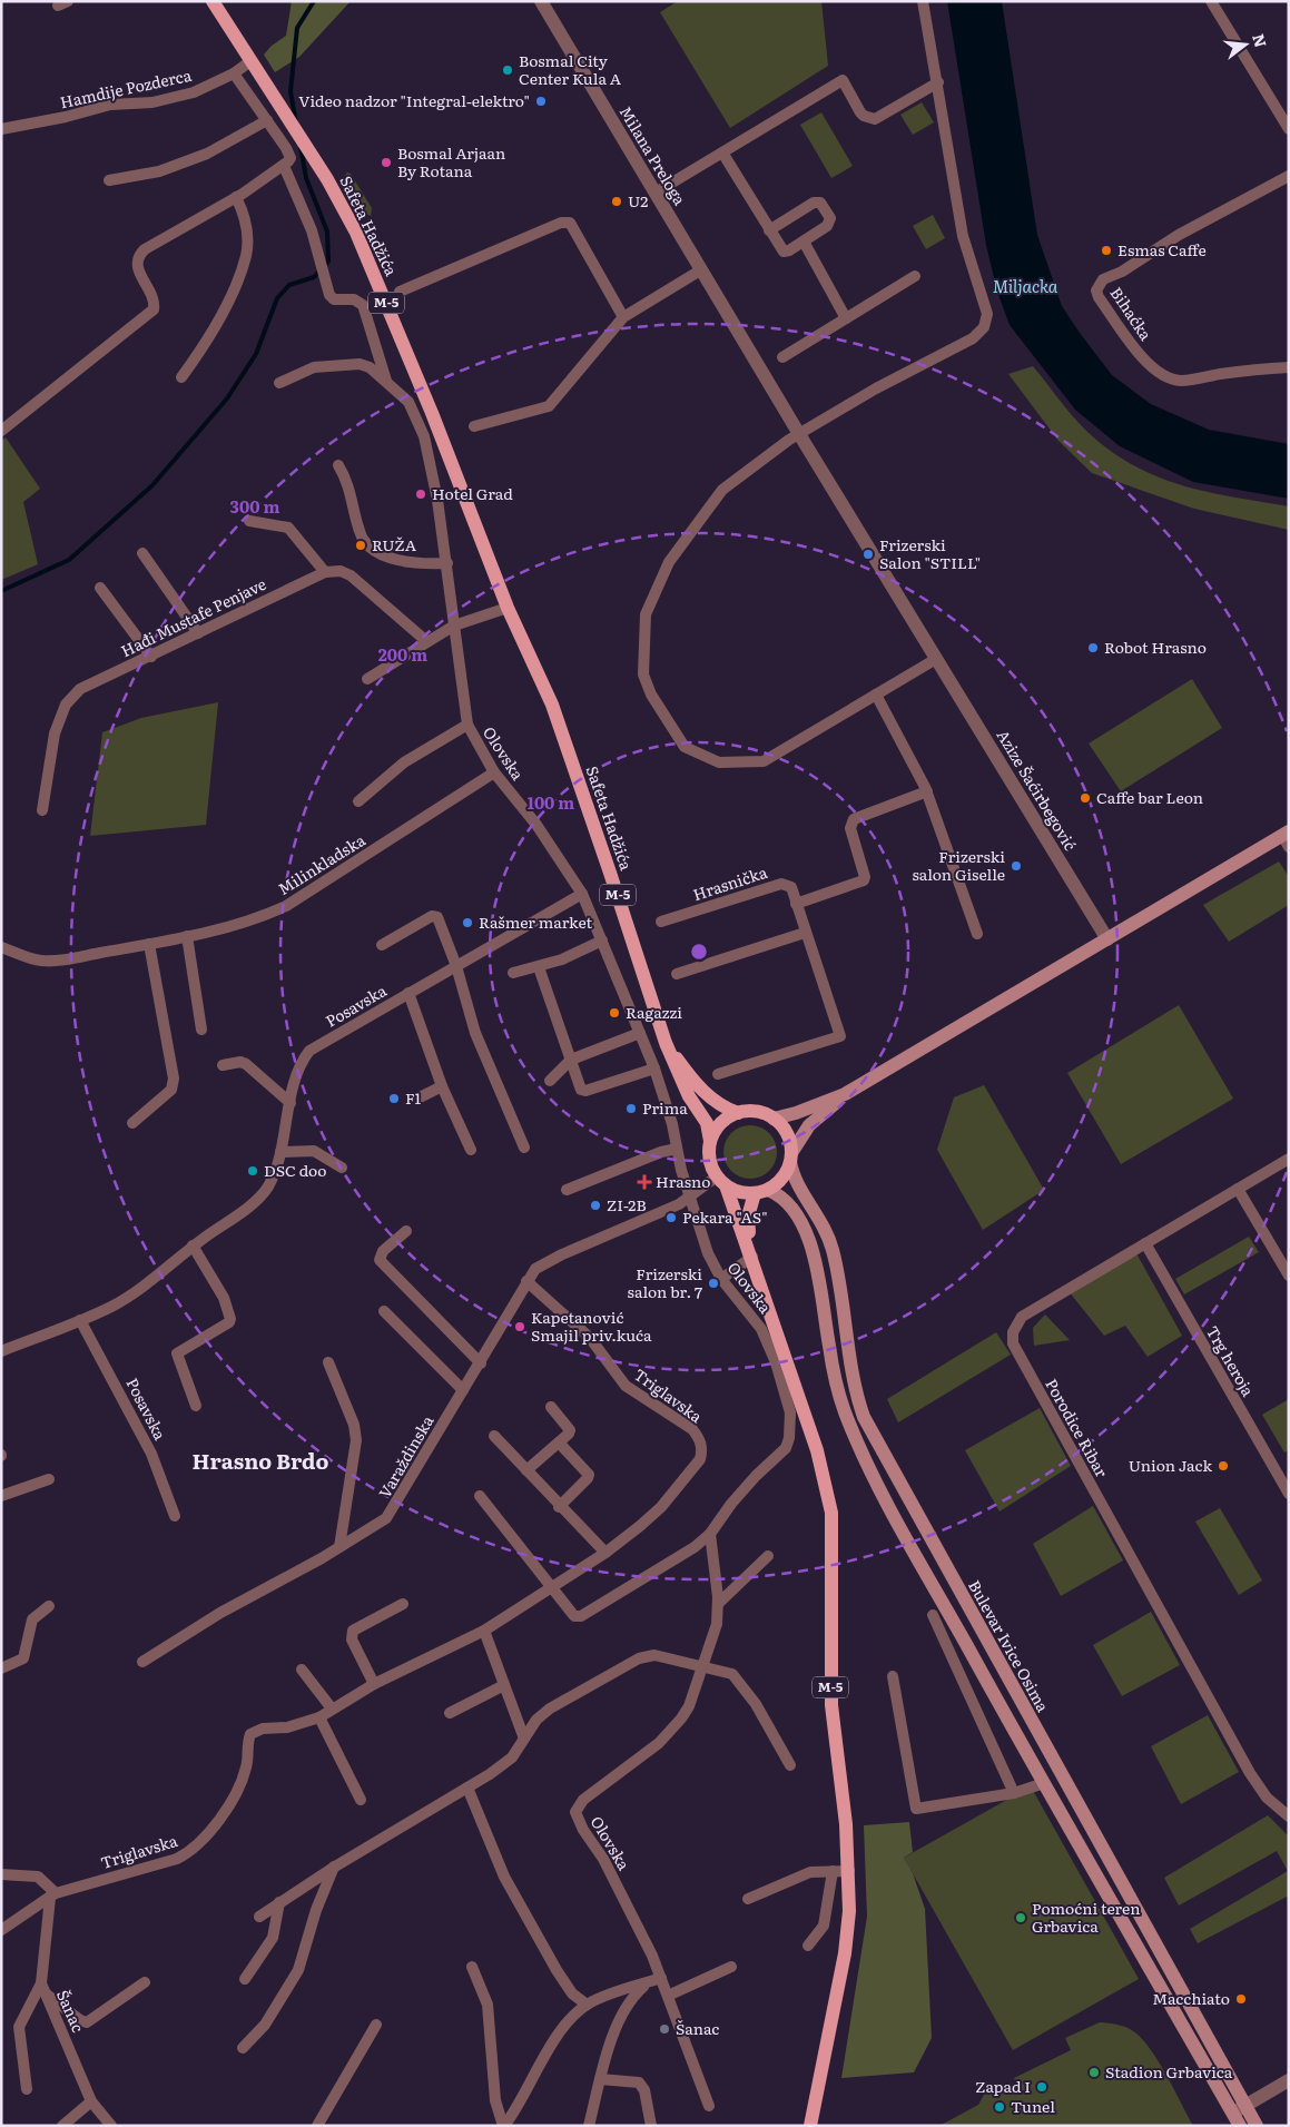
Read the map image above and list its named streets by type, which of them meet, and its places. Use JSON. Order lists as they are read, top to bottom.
{
  "streets": {
    "main road": ["Safeta Hadžića", "M-5", "Bulevar Ivice Osima"],
    "street": [
      "Hamdije Pozderca",
      "Milana Preloga",
      "Bihaćka",
      "Hađi Mustafe Penjave",
      "Olovska",
      "Azize Šaćirbegović",
      "Milinkladska",
      "Hrasnička",
      "Posavska",
      "Trg heroja",
      "Triglavska",
      "Porodice Ribar",
      "Varaždinska",
      "Šanac"
    ]
  },
  "crossings": [
    ["Hamdije Pozderca", "Safeta Hadžića"],
    ["Milana Preloga", "Azize Šaćirbegović"],
    ["Safeta Hadžića", "M-5"],
    ["Safeta Hadžića", "Bulevar Ivice Osima"],
    ["M-5", "Bulevar Ivice Osima"],
    ["Olovska", "Milinkladska"],
    ["Olovska", "Posavska"],
    ["Olovska", "Triglavska"],
    ["Trg heroja", "Porodice Ribar"],
    ["Triglavska", "Varaždinska"],
    ["Triglavska", "Šanac"]
  ],
  "districts": ["Hrasno Brdo"],
  "water": ["Miljacka"],
  "places": {
    "other": [
      "Bosmal City Center Kula A",
      "Video nadzor \"Integral-elektro\"",
      "Bosmal Arjaan By Rotana",
      "U2",
      "Esmas Caffe",
      "Hotel Grad",
      "RUŽA",
      "Frizerski Salon \"STILL\"",
      "Robot Hrasno",
      "Caffe bar Leon",
      "Frizerski salon Giselle",
      "Rašmer market",
      "Ragazzi",
      "F1",
      "Prima",
      "DSC doo",
      "ZI-2B",
      "Pekara \"AS\"",
      "Frizerski salon br. 7",
      "Kapetanović Smajil priv.kuća",
      "Union Jack",
      "Pomoćni teren Grbavica",
      "Macchiato",
      "Šanac",
      "Stadion Grbavica",
      "Zapad I",
      "Tunel"
    ],
    "health": ["Hrasno"]
  },
  "north": "right",
  "rings": ["300 m", "200 m", "100 m"]
}
